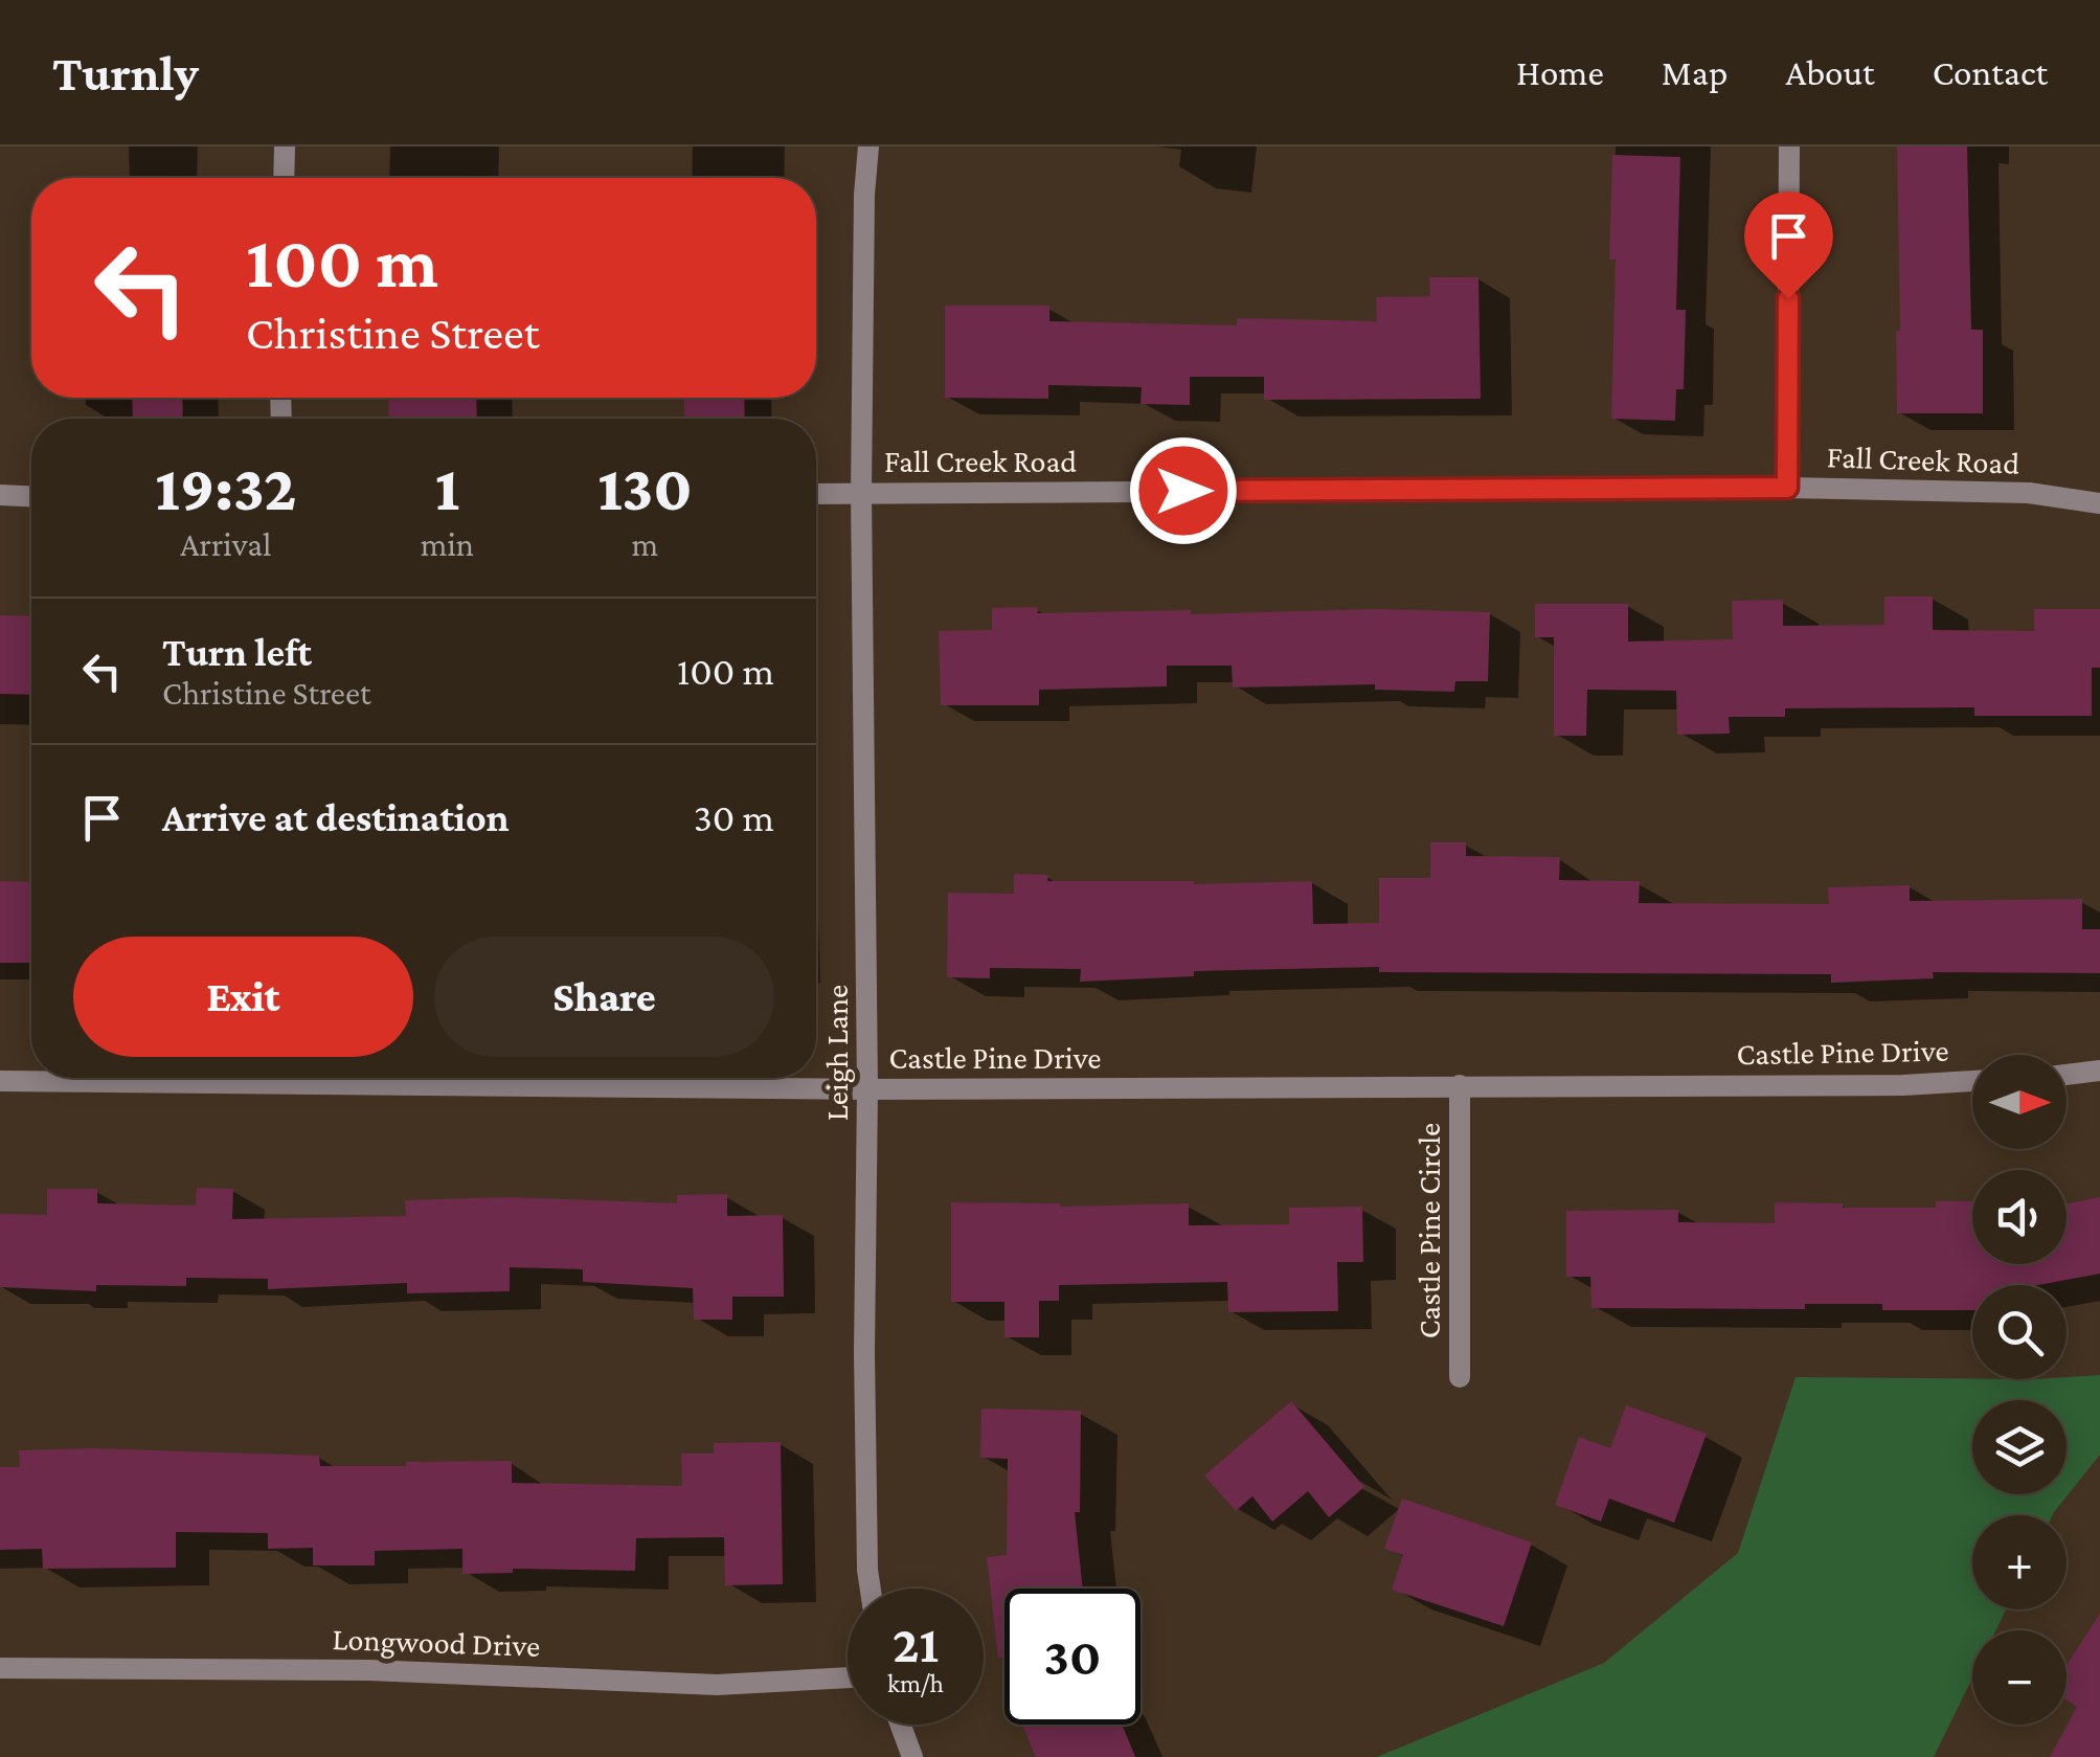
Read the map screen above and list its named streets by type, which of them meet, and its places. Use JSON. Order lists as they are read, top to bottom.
{
  "streets": {
    "street": [
      "Fall Creek Road",
      "Castle Pine Drive",
      "Leigh Lane",
      "Castle Pine Circle",
      "Longwood Drive"
    ]
  },
  "crossings": [
    ["Fall Creek Road", "Leigh Lane"],
    ["Castle Pine Drive", "Leigh Lane"],
    ["Castle Pine Drive", "Castle Pine Circle"]
  ],
  "north": "right",
  "page": {
    "header": "Turnly",
    "nav": [
      "Home",
      "Map",
      "About",
      "Contact"
    ],
    "turn": ["100 m", "Christine Street"],
    "eta": [
      "19:32",
      "Arrival",
      "1",
      "min",
      "130",
      "m"
    ],
    "list": [
      {
        "name": "Turn left",
        "note": "Christine Street",
        "value": "100 m"
      },
      {
        "name": "Arrive at destination",
        "value": "30 m"
      }
    ],
    "buttons": ["Exit", "Share"],
    "map_buttons": ["+", "−"],
    "speed": "21 km/h",
    "limit": "30"
  }
}
